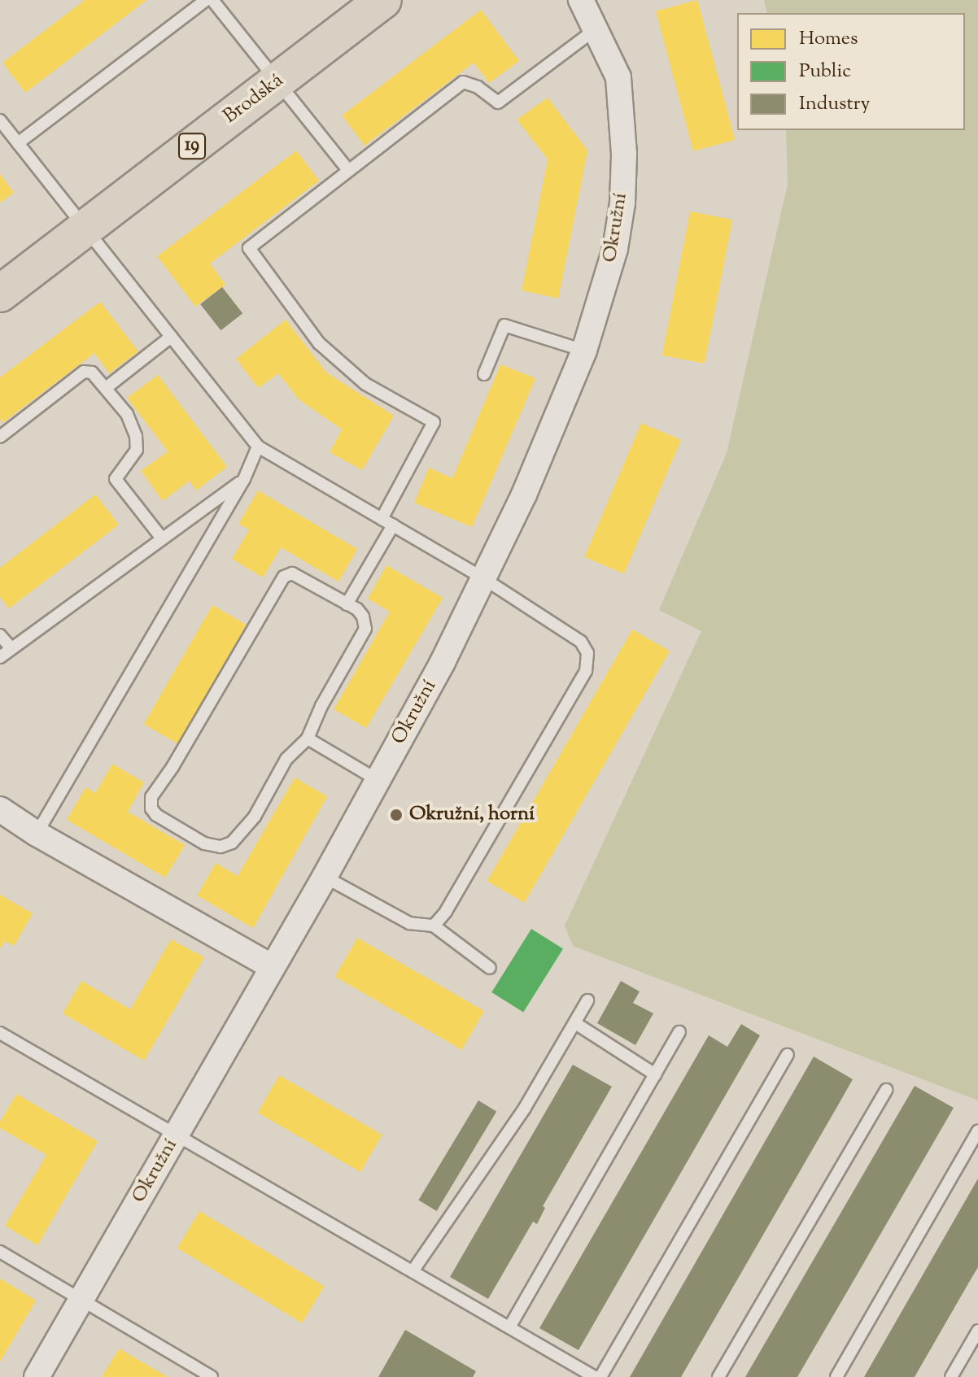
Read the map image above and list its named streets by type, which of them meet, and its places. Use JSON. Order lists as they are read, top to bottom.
{
  "streets": {
    "main road": ["Brodská", "19"],
    "street": ["Okružní"]
  },
  "places": ["Okružní, horní"],
  "legend": ["Homes", "Public", "Industry"]
}
